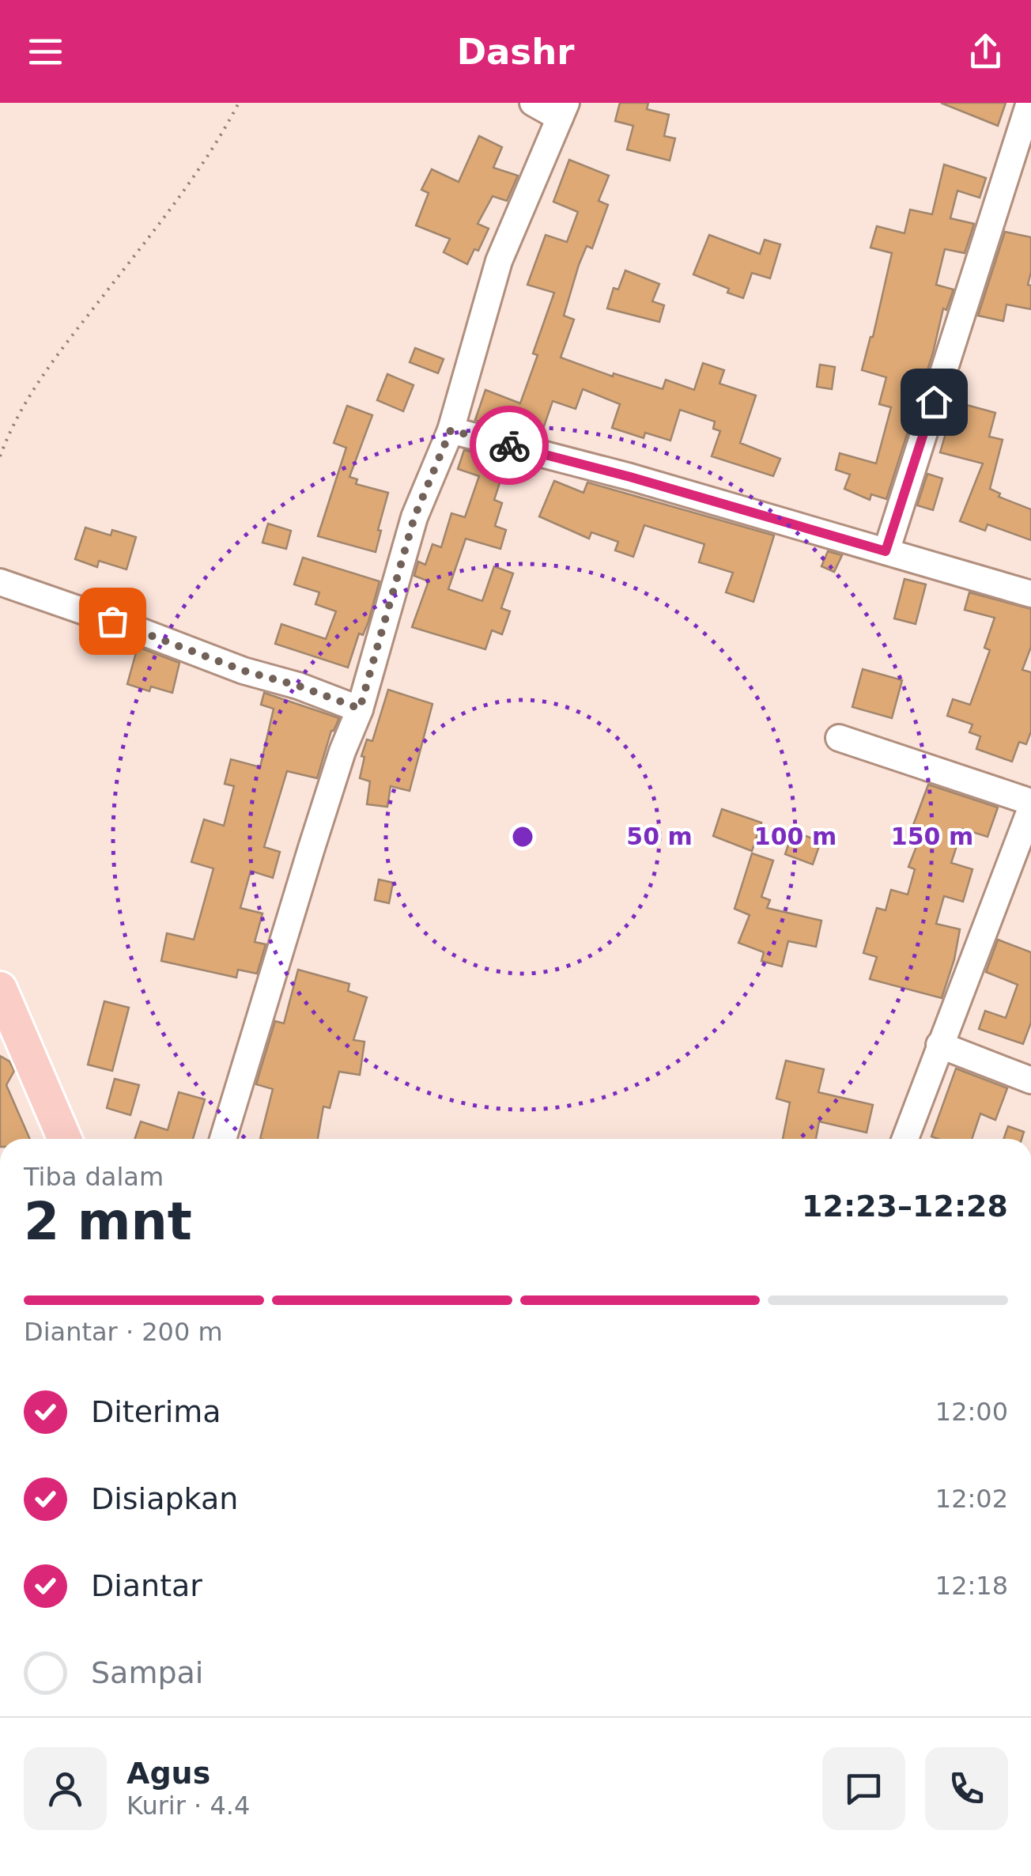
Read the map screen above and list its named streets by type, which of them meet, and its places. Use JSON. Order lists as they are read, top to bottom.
{
  "page": {
    "header": "Dashr",
    "heading": ["2 mnt", "Tiba dalam", "12:23–12:28"],
    "panel": ["Agus", "Kurir · 4.4"],
    "bar": "Diantar · 200 m",
    "list": [
      ["Diterima", "12:00"],
      ["Disiapkan", "12:02"],
      ["Diantar", "12:18"],
      "Sampai"
    ]
  },
  "rings": ["50 m", "100 m", "150 m"]
}
